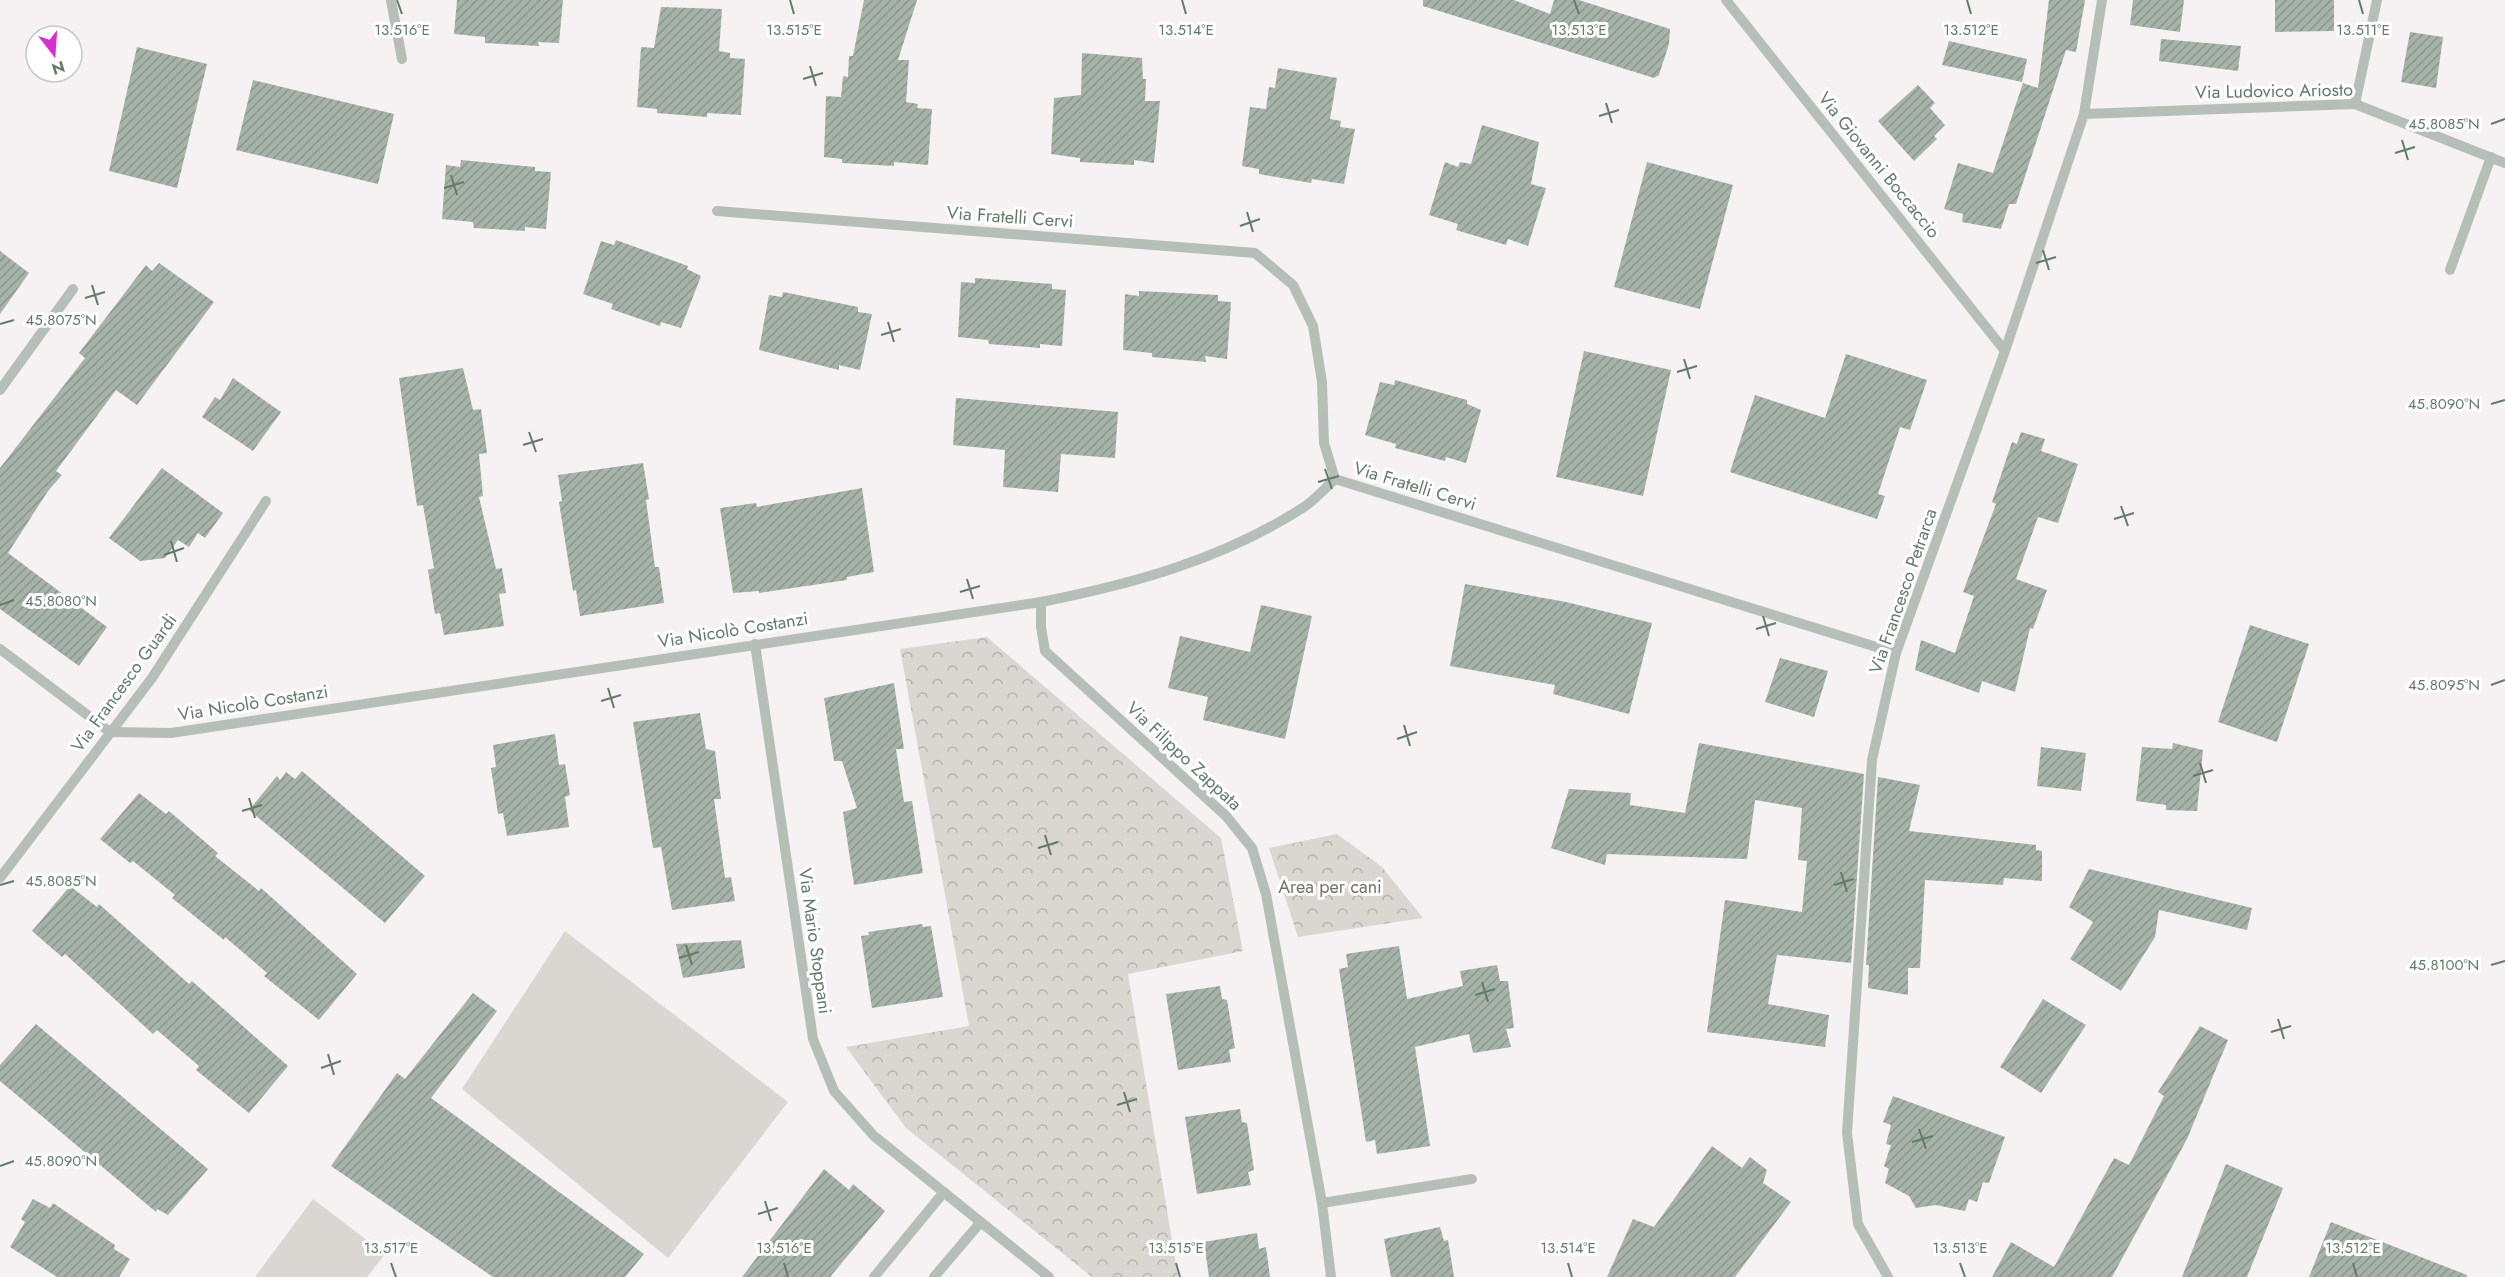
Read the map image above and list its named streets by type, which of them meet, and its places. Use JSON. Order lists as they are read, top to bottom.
{
  "streets": {
    "street": [
      "Via Ludovico Ariosto",
      "Via Giovanni Boccaccio",
      "Via Fratelli Cervi",
      "Via Francesco Petrarca",
      "Via Nicolò Costanzi",
      "Via Francesco Guardi",
      "Via Filippo Zappata",
      "Via Mario Stoppani"
    ]
  },
  "crossings": [
    ["Via Ludovico Ariosto", "Via Francesco Petrarca"],
    ["Via Giovanni Boccaccio", "Via Francesco Petrarca"],
    ["Via Fratelli Cervi", "Via Francesco Petrarca"],
    ["Via Fratelli Cervi", "Via Nicolò Costanzi"],
    ["Via Nicolò Costanzi", "Via Francesco Guardi"],
    ["Via Nicolò Costanzi", "Via Filippo Zappata"],
    ["Via Nicolò Costanzi", "Via Mario Stoppani"]
  ],
  "parks": ["Area per cani"],
  "north": "bottom",
  "coordinates": [
    "13.516°E",
    "13.515°E",
    "13.514°E",
    "13.513°E",
    "13.512°E",
    "13.511°E",
    "45.8085°N",
    "45.8075°N",
    "45.8090°N",
    "45.8080°N",
    "45.8095°N",
    "45.8100°N",
    "13.517°E"
  ]
}
